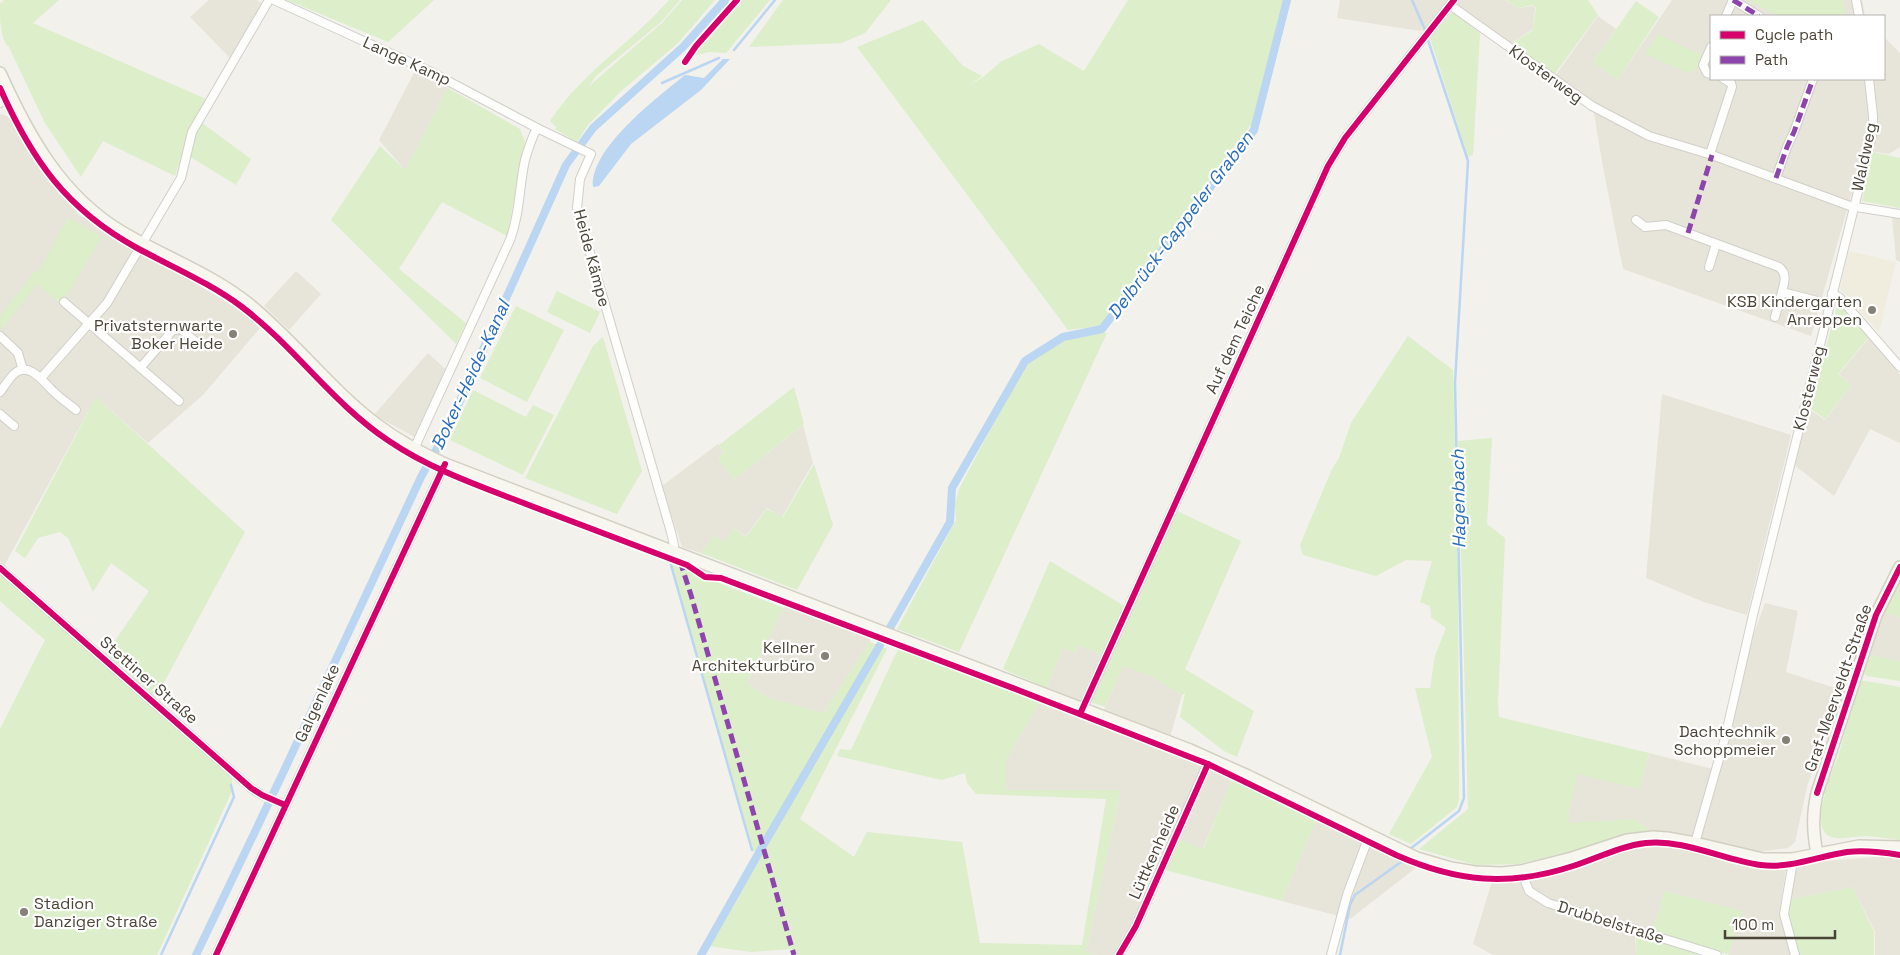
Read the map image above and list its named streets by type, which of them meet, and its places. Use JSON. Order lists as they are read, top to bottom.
{
  "streets": {
    "street": [
      "Lange Kamp",
      "Klosterweg",
      "Waldweg",
      "Heide Kämpe",
      "Auf dem Teiche",
      "Stettiner Straße",
      "Graf-Meerveldt-Straße",
      "Galgenlake",
      "Lüttkenheide",
      "Drubbelstraße"
    ]
  },
  "crossings": [
    ["Lange Kamp", "Heide Kämpe"],
    ["Klosterweg", "Waldweg"],
    ["Klosterweg", "Auf dem Teiche"],
    ["Stettiner Straße", "Galgenlake"]
  ],
  "water": ["Delbrück-Cappeler Graben", "Boker-Heide-Kanal", "Hagenbach"],
  "places": [
    "KSB Kindergarten Anreppen",
    "Privatsternwarte Boker Heide",
    "Kellner Architekturbüro",
    "Dachtechnik Schoppmeier",
    "Stadion Danziger Straße"
  ],
  "legend": ["Cycle path", "Path"],
  "scale_bar": "100 m"
}
